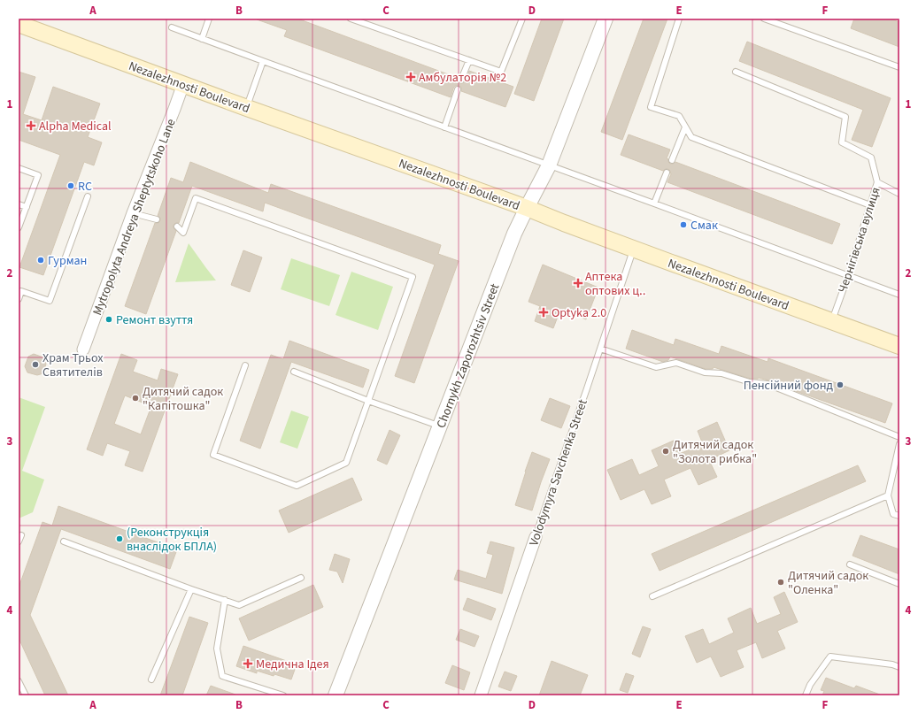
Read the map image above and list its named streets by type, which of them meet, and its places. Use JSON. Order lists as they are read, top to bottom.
{
  "streets": {
    "main road": ["Nezalezhnosti Boulevard"],
    "street": ["Mytropolyta Andreya Sheptytskoho Lane", "Chornykh Zaporozhtsiv Street", "Volodymyra Savchenka Street"],
    "lane": ["Чернігівська вулиця"]
  },
  "crossings": [
    ["Nezalezhnosti Boulevard", "Mytropolyta Andreya Sheptytskoho Lane"],
    ["Nezalezhnosti Boulevard", "Чернігівська вулиця"],
    ["Nezalezhnosti Boulevard", "Chornykh Zaporozhtsiv Street"],
    ["Nezalezhnosti Boulevard", "Volodymyra Savchenka Street"]
  ],
  "places": {
    "health": [
      "Амбулаторія №2",
      "Alpha Medical",
      "Аптека оптових ц‥",
      "Optyka 2.0",
      "Медична Ідея"
    ],
    "other": [
      "RC",
      "Смак",
      "Гурман",
      "Ремонт взуття",
      "Храм Трьох Святителів",
      "Пенсійний фонд",
      "Дитячий садок \"Капітошка\"",
      "Дитячий садок \"Золота рибка\"",
      "(Реконструкція внаслідок БПЛА)",
      "Дитячий садок \"Оленка\""
    ]
  },
  "grid": {
    "columns": [
      "A",
      "B",
      "C",
      "D",
      "E",
      "F"
    ],
    "rows": [
      "1",
      "2",
      "3",
      "4"
    ]
  }
}
